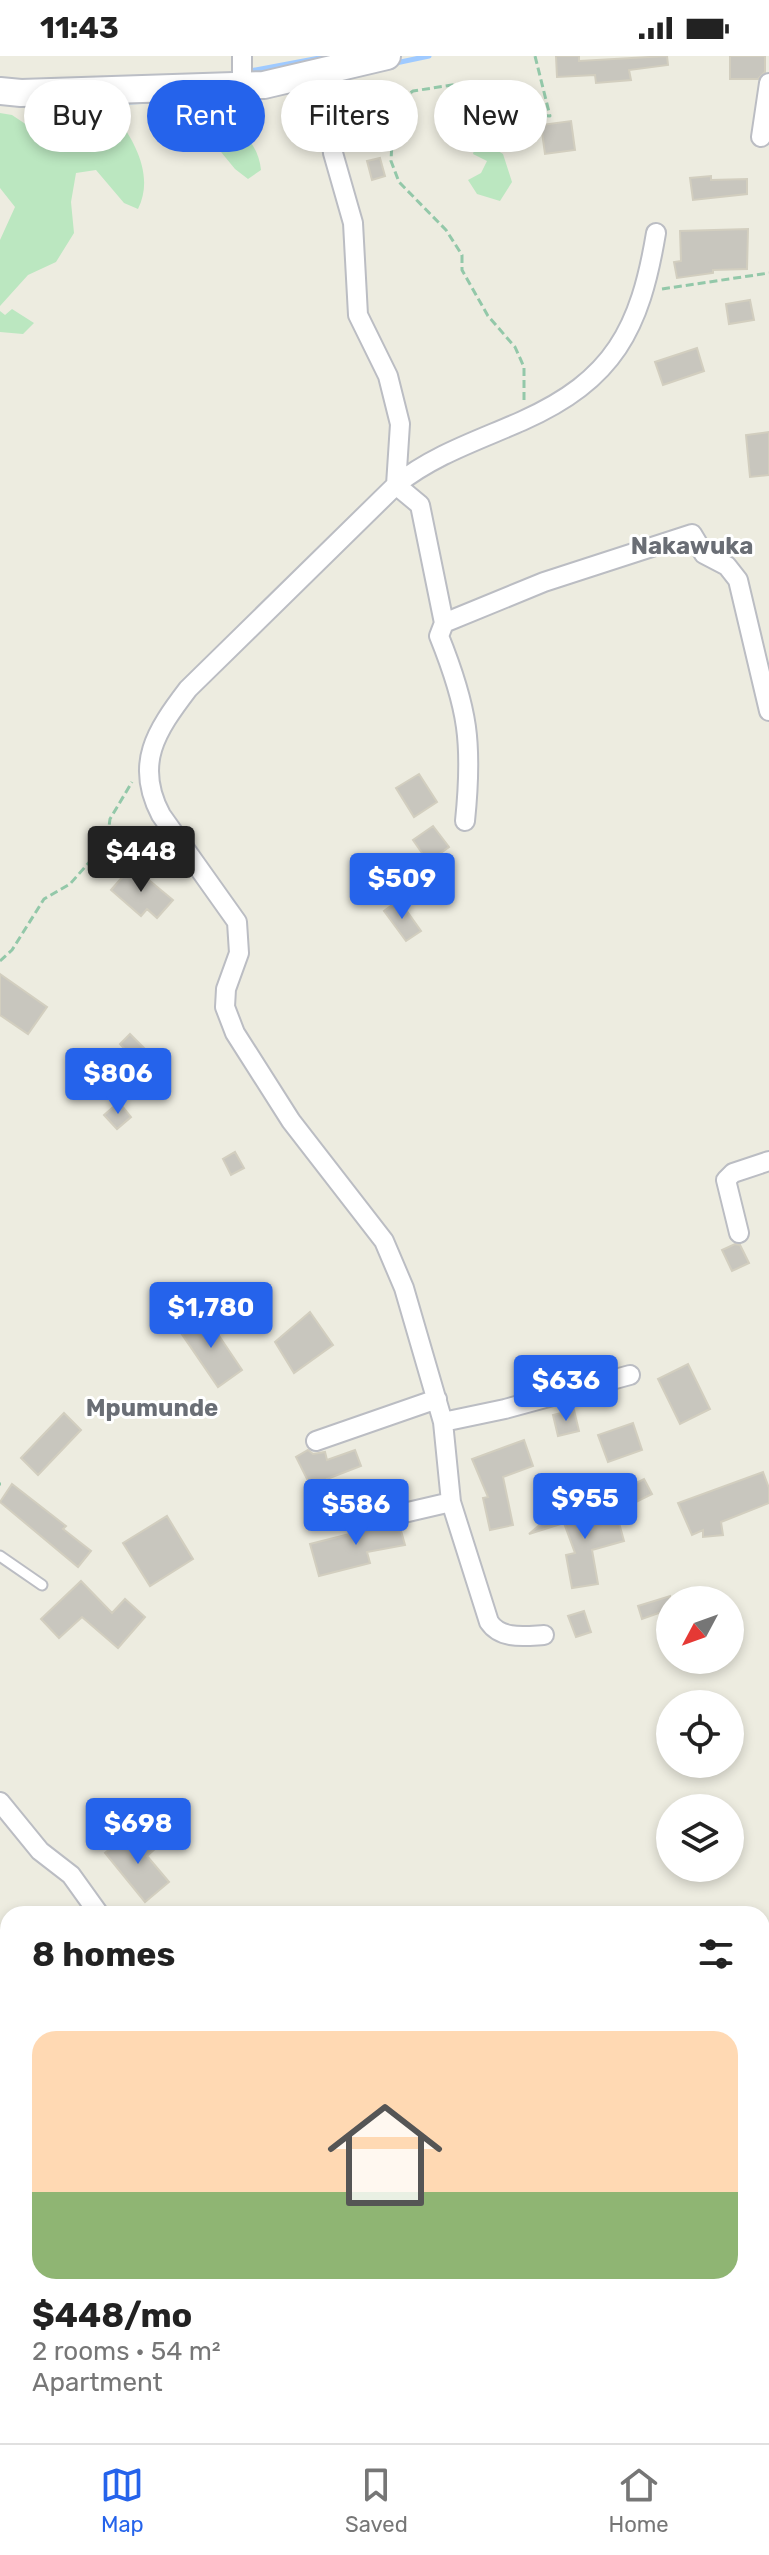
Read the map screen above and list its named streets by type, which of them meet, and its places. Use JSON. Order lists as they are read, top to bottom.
{
  "districts": ["Nakawuka", "Mpumunde"],
  "north": "bottom left",
  "page": {
    "status": "11:43",
    "chip": [
      "Buy",
      "Rent",
      "Filters",
      "New"
    ],
    "price": [
      "$448",
      "$509",
      "$806",
      "$1,780",
      "$636",
      "$955",
      "$586",
      "$698"
    ],
    "heading": "8 homes",
    "list": [
      {
        "name": "$448/mo",
        "note": "2 rooms · 54 m² · Apartment"
      }
    ],
    "tabs": ["Map", "Saved", "Home"]
  }
}
